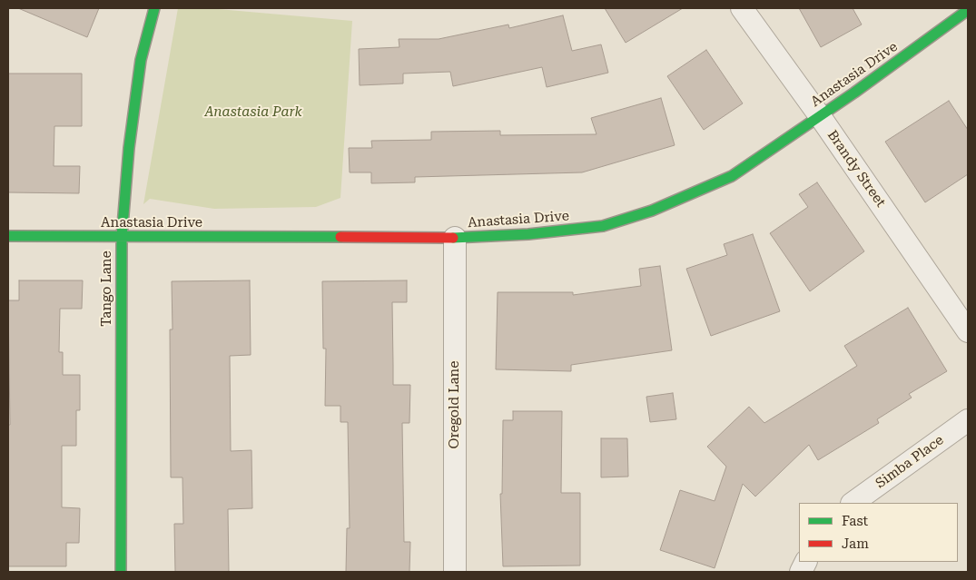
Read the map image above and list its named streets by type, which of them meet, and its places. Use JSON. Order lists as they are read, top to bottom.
{
  "streets": {
    "street": [
      "Anastasia Drive",
      "Brandy Street",
      "Tango Lane",
      "Oregold Lane",
      "Simba Place"
    ]
  },
  "crossings": [
    ["Anastasia Drive", "Brandy Street"],
    ["Anastasia Drive", "Tango Lane"],
    ["Anastasia Drive", "Oregold Lane"]
  ],
  "parks": ["Anastasia Park"],
  "legend": ["Fast", "Jam"]
}
